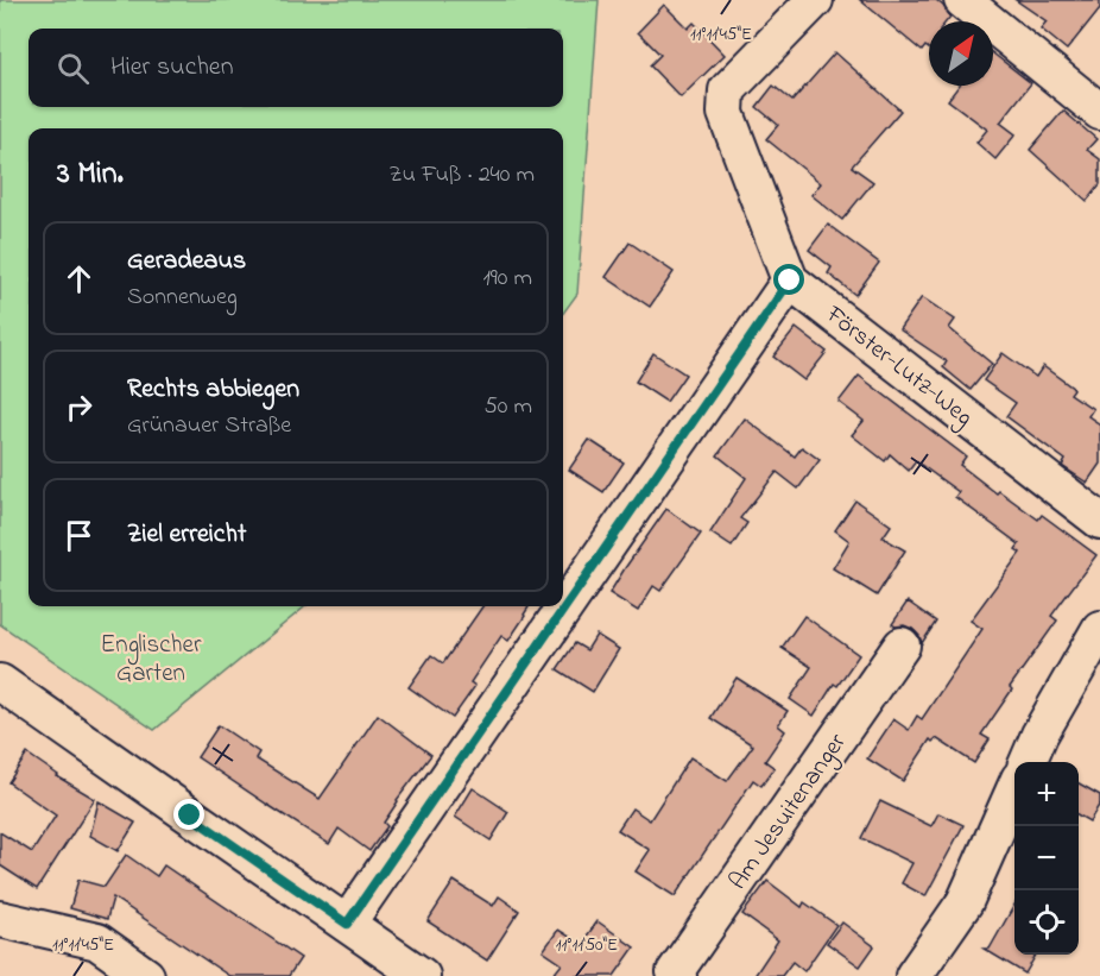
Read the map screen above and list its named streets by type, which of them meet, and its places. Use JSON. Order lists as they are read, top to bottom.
{
  "streets": {
    "street": ["Förster-Lutz-Weg", "Am Jesuitenanger"]
  },
  "parks": ["Englischer Garten"],
  "north": "top right",
  "page": {
    "search": "Hier suchen",
    "heading": ["3 Min.", "Zu Fuß · 240 m"],
    "list": [
      ["Geradeaus", "Sonnenweg", "190 m"],
      ["Rechts abbiegen", "Grünauer Straße", "50 m"],
      "Ziel erreicht"
    ],
    "map_buttons": ["+", "−"]
  },
  "coordinates": ["11°11'45\"E", "11°11'50\"E"]
}
